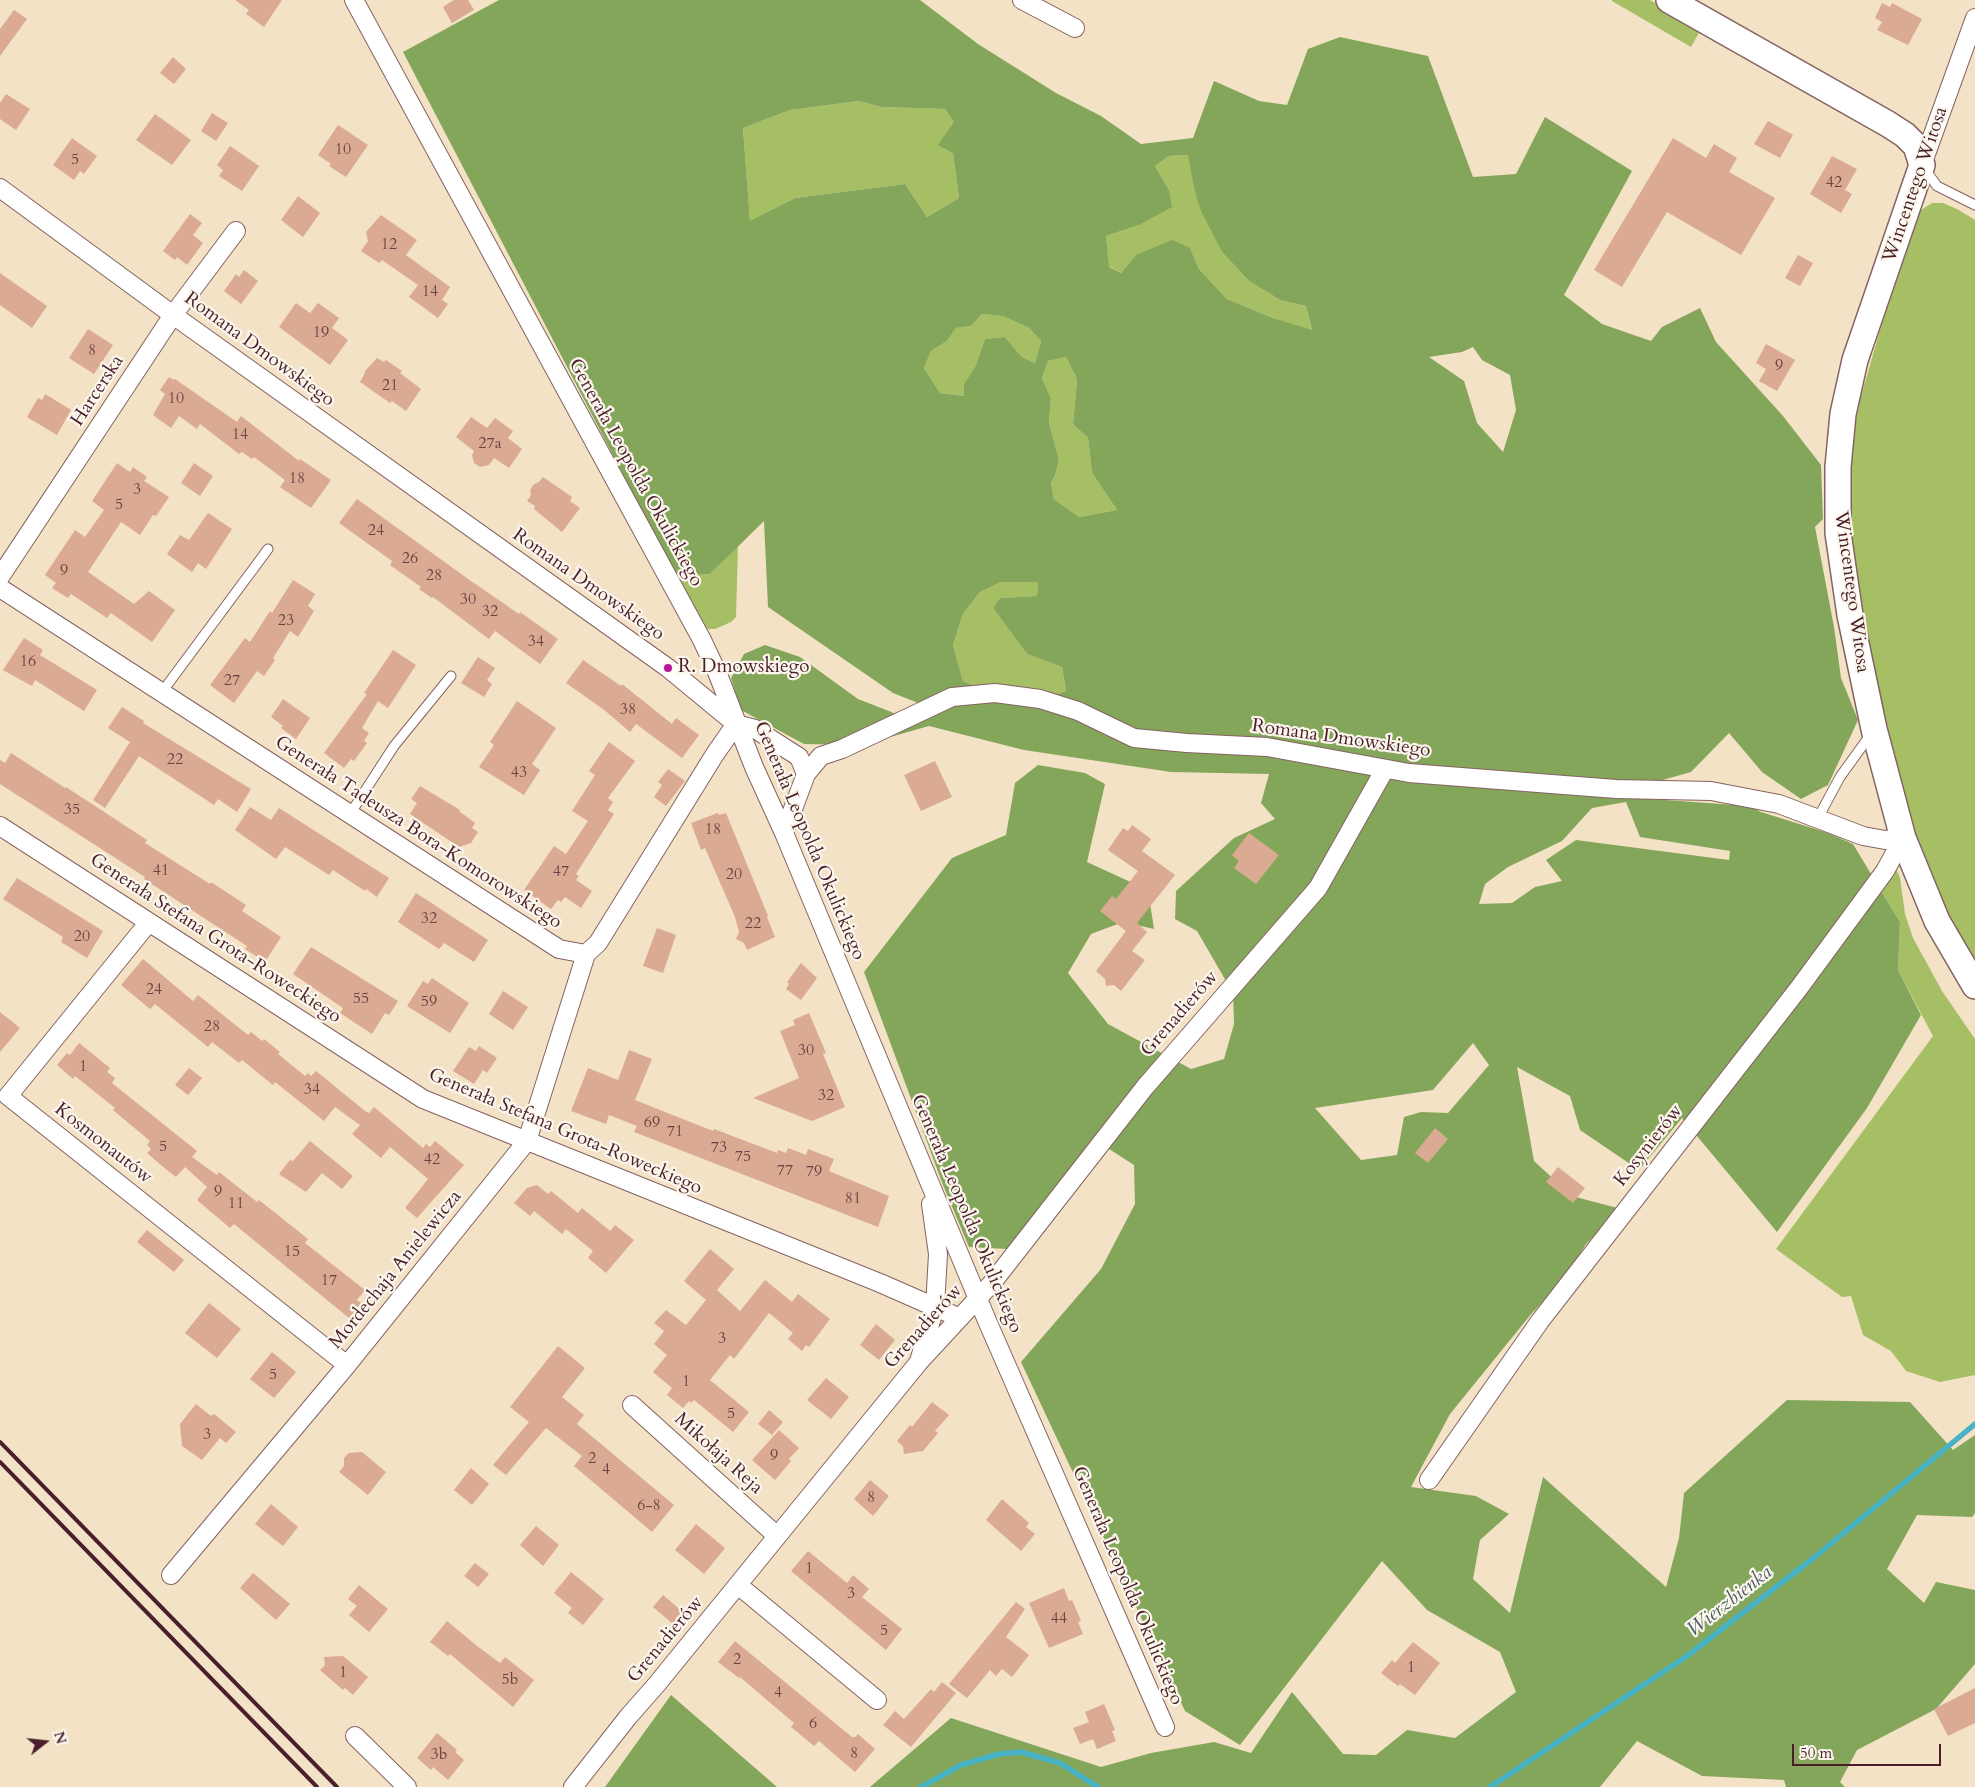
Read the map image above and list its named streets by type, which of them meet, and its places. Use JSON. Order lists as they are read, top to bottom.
{
  "streets": {
    "street": [
      "Wincentego Witosa",
      "Romana Dmowskiego",
      "Harcerska",
      "Generała Leopolda Okulickiego",
      "Generała Tadeusza Bora-Komorowskiego",
      "Generała Stefana Grota-Roweckiego",
      "Grenadierów",
      "Kosmonautów",
      "Kosynierów",
      "Mordechaja Anielewicza",
      "Mikołaja Reja"
    ]
  },
  "crossings": [
    ["Wincentego Witosa", "Romana Dmowskiego"],
    ["Wincentego Witosa", "Kosynierów"],
    ["Romana Dmowskiego", "Harcerska"],
    ["Romana Dmowskiego", "Generała Leopolda Okulickiego"],
    ["Romana Dmowskiego", "Grenadierów"],
    ["Romana Dmowskiego", "Kosynierów"],
    ["Generała Leopolda Okulickiego", "Grenadierów"],
    ["Generała Tadeusza Bora-Komorowskiego", "Mordechaja Anielewicza"],
    ["Generała Stefana Grota-Roweckiego", "Grenadierów"],
    ["Generała Stefana Grota-Roweckiego", "Kosmonautów"],
    ["Generała Stefana Grota-Roweckiego", "Mordechaja Anielewicza"],
    ["Grenadierów", "Mikołaja Reja"],
    ["Kosmonautów", "Mordechaja Anielewicza"]
  ],
  "water": ["Wierzbienka"],
  "places": ["R. Dmowskiego"],
  "house_numbers": [
    "10",
    "5",
    "42",
    "12",
    "14",
    "19",
    "8",
    "9",
    "21",
    "10",
    "14",
    "27a",
    "18",
    "3",
    "5",
    "24",
    "26",
    "9",
    "28",
    "30",
    "32",
    "23",
    "34",
    "16",
    "27",
    "38",
    "22",
    "43",
    "35",
    "18",
    "41",
    "47",
    "20",
    "32",
    "22",
    "20",
    "24",
    "55",
    "59",
    "28",
    "30",
    "1",
    "34",
    "32",
    "69",
    "71",
    "5",
    "73",
    "75",
    "42",
    "77",
    "79",
    "9",
    "81",
    "11",
    "15",
    "17",
    "3",
    "5",
    "1",
    "5",
    "3",
    "9",
    "2",
    "4",
    "8",
    "6-8",
    "1",
    "3",
    "44",
    "5",
    "2",
    "1",
    "1",
    "5b",
    "4",
    "6",
    "8",
    "3b"
  ],
  "scale_bar": "50 m",
  "north": "right"
}
